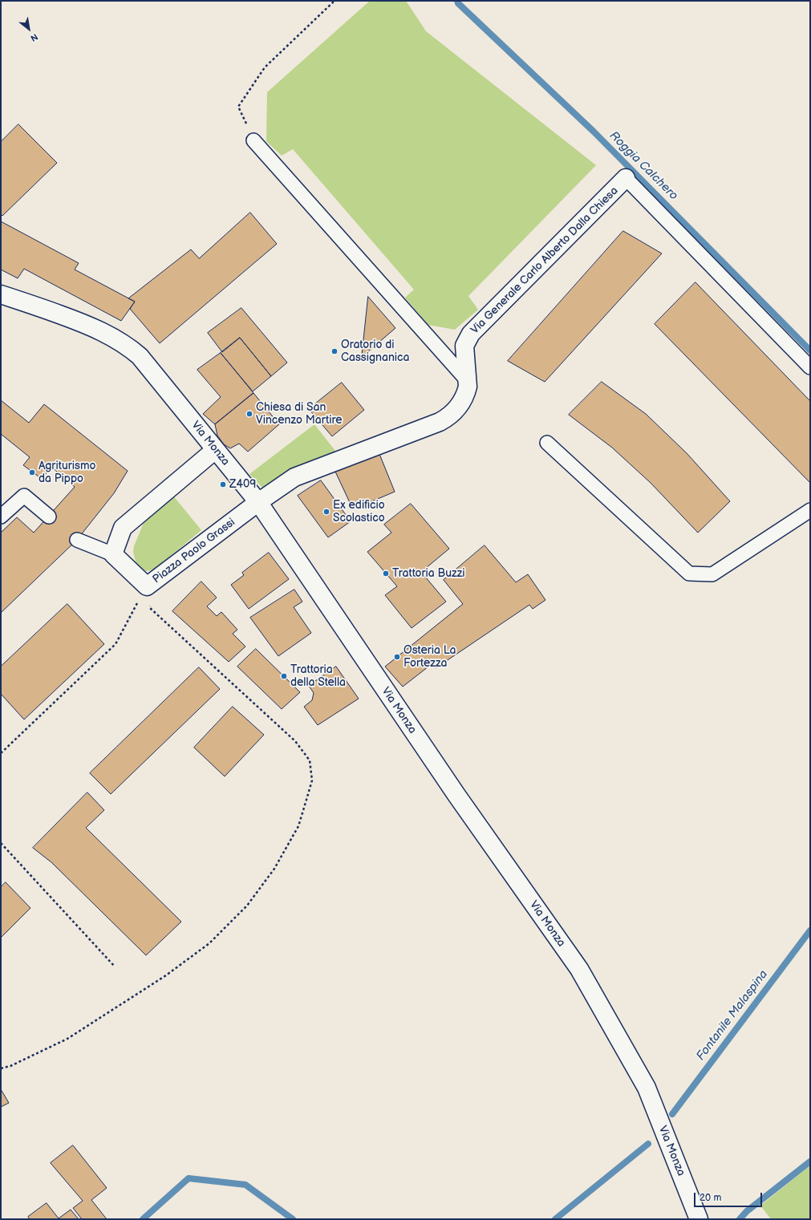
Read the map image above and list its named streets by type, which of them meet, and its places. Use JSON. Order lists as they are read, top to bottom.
{
  "streets": {
    "street": ["Via Generale Carlo Alberto Dalla Chiesa", "Via Monza", "Piazza Paolo Grassi"]
  },
  "crossings": [
    ["Via Generale Carlo Alberto Dalla Chiesa", "Via Monza"],
    ["Via Generale Carlo Alberto Dalla Chiesa", "Piazza Paolo Grassi"],
    ["Via Monza", "Piazza Paolo Grassi"]
  ],
  "water": ["Roggia Calchero", "Fontanile Malaspina"],
  "places": [
    "Oratorio di Cassignanica",
    "Chiesa di San Vincenzo Martire",
    "Agriturismo da Pippo",
    "Z409",
    "Ex edificio Scolastico",
    "Trattoria Buzzi",
    "Osteria La Fortezza",
    "Trattoria della Stella"
  ],
  "scale_bar": "20 m",
  "north": "bottom right"
}
